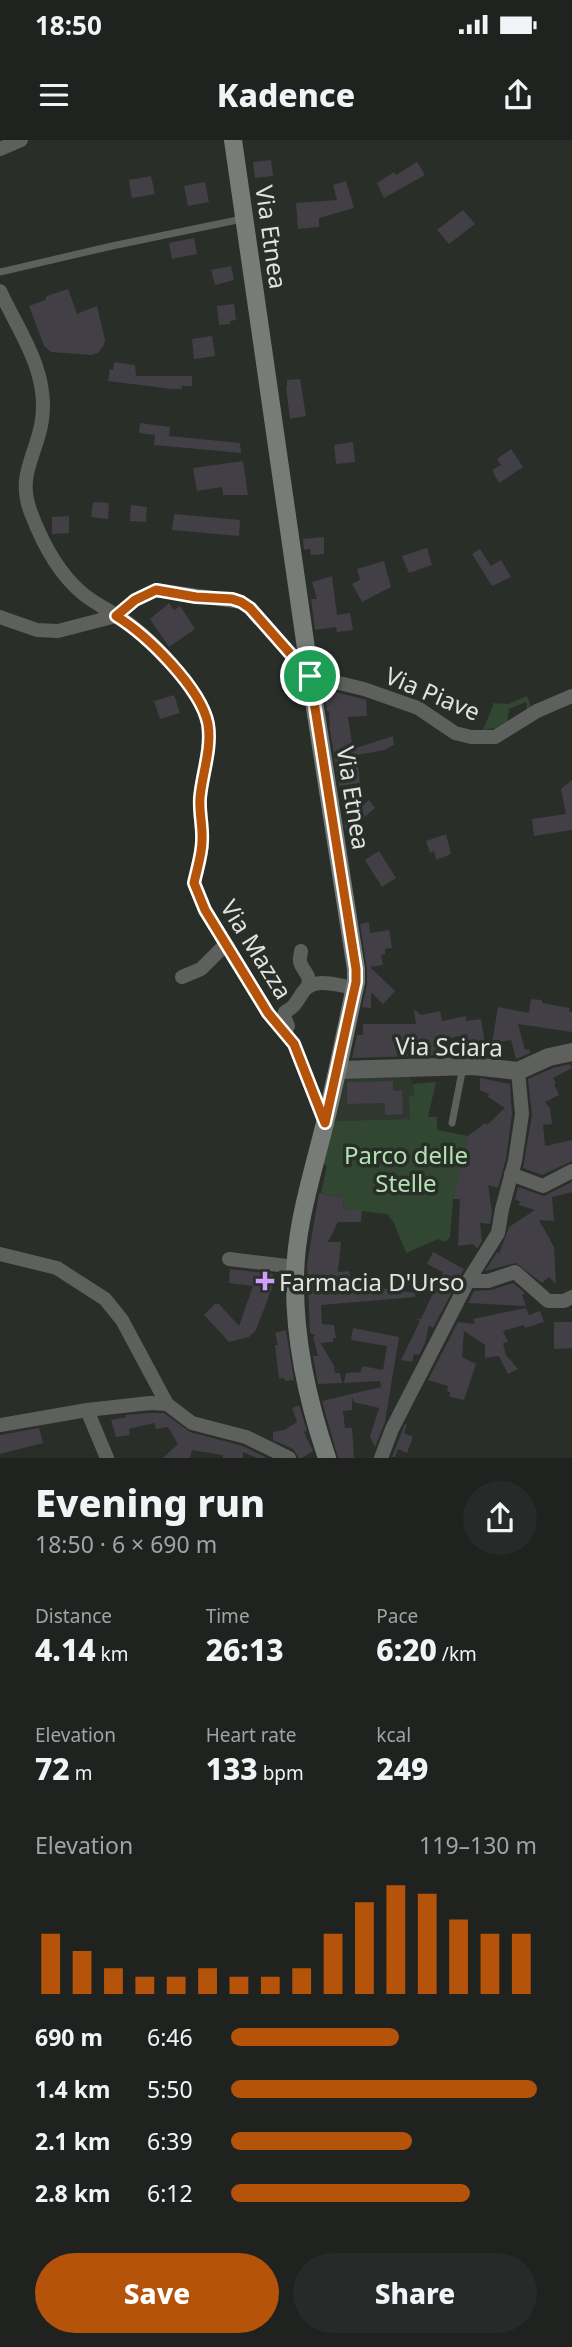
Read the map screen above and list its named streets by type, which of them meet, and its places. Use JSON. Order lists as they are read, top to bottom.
{
  "streets": {
    "main road": ["Via Etnea"],
    "street": ["Via Piave", "Via Mazza", "Via Sciara"]
  },
  "crossings": [
    ["Via Etnea", "Via Piave"],
    ["Via Etnea", "Via Mazza"],
    ["Via Etnea", "Via Sciara"]
  ],
  "parks": ["Parco delle Stelle"],
  "places": {
    "health": ["Farmacia D'Urso"]
  },
  "page": {
    "status": "18:50",
    "header": "Kadence",
    "heading": ["Evening run", "18:50 · 6 × 690 m"],
    "stats": [
      ["Distance", "4.14 km"],
      ["Time", "26:13"],
      ["Pace", "6:20 /km"],
      ["Elevation", "72 m"],
      ["Heart rate", "133 bpm"],
      ["kcal", "249"]
    ],
    "chart": ["Elevation", "119–130 m"],
    "list": [
      {
        "name": "690 m",
        "note": "6:46"
      },
      {
        "name": "1.4 km",
        "note": "5:50"
      },
      {
        "name": "2.1 km",
        "note": "6:39"
      },
      {
        "name": "2.8 km",
        "note": "6:12"
      }
    ],
    "buttons": ["Save", "Share"]
  }
}
